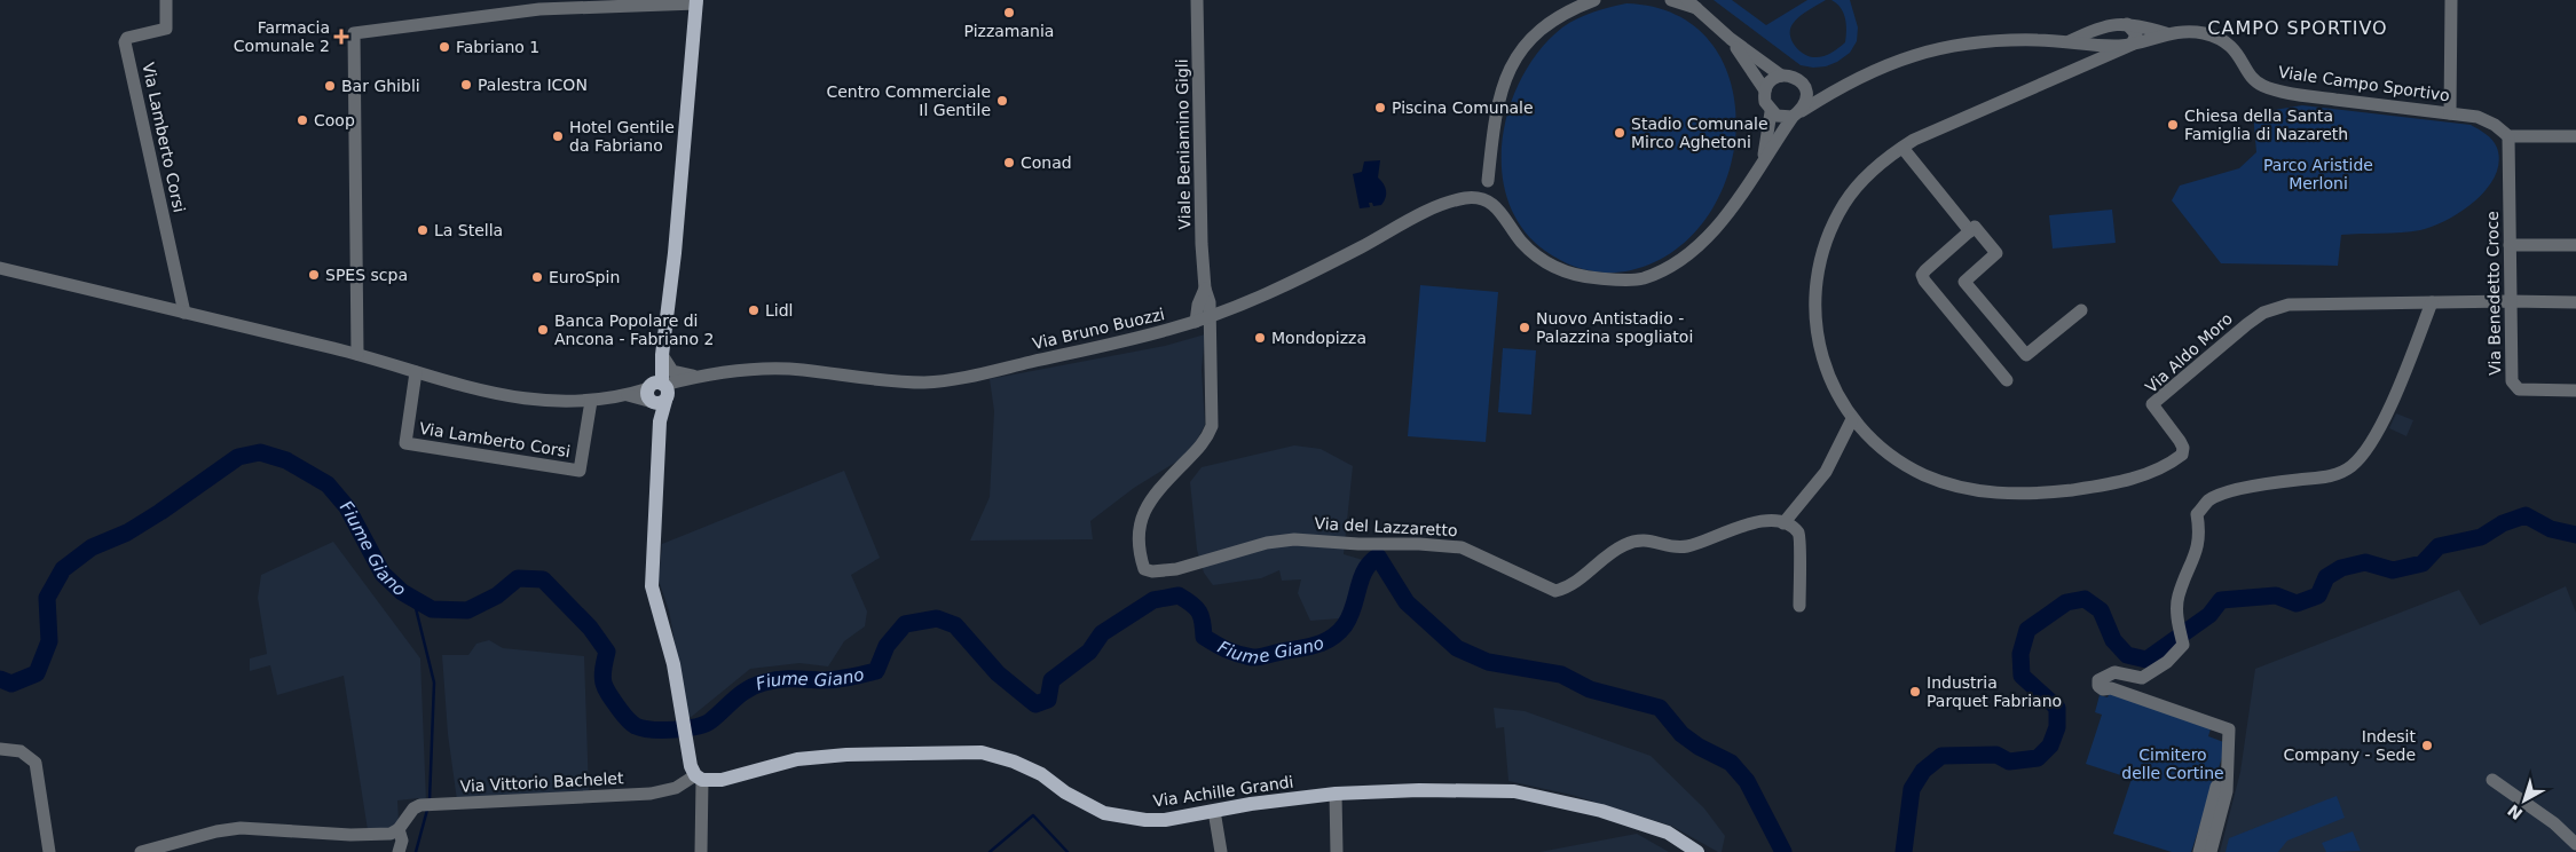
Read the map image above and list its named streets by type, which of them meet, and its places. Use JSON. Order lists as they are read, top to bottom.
{
  "streets": {
    "main road": ["Via Achille Grandi"],
    "street": [
      "Viale Campo Sportivo",
      "Via Lamberto Corsi",
      "Viale Beniamino Gigli",
      "Via Benedetto Croce",
      "Via Bruno Buozzi",
      "Via Aldo Moro",
      "Via del Lazzaretto",
      "Via Vittorio Bachelet"
    ]
  },
  "crossings": [
    ["Viale Campo Sportivo", "Via Benedetto Croce"],
    ["Viale Campo Sportivo", "Via Aldo Moro"],
    ["Viale Beniamino Gigli", "Via Bruno Buozzi"],
    ["Viale Beniamino Gigli", "Via del Lazzaretto"],
    ["Via Benedetto Croce", "Via Aldo Moro"],
    ["Via Bruno Buozzi", "Via del Lazzaretto"],
    ["Via Vittorio Bachelet", "Via Achille Grandi"]
  ],
  "districts": ["CAMPO SPORTIVO"],
  "water": ["Fiume Giano"],
  "parks": ["Parco Aristide Merloni", "Cimitero delle Cortine"],
  "places": {
    "other": [
      "Pizzamania",
      "Fabriano 1",
      "Palestra ICON",
      "Bar Ghibli",
      "Centro Commerciale Il Gentile",
      "Piscina Comunale",
      "Coop",
      "Chiesa della Santa Famiglia di Nazareth",
      "Stadio Comunale Mirco Aghetoni",
      "Hotel Gentile da Fabriano",
      "Conad",
      "La Stella",
      "SPES scpa",
      "EuroSpin",
      "Lidl",
      "Nuovo Antistadio - Palazzina spogliatoi",
      "Banca Popolare di Ancona - Fabriano 2",
      "Mondopizza",
      "Industria Parquet Fabriano",
      "Indesit Company - Sede"
    ],
    "health": ["Farmacia Comunale 2"]
  },
  "north": "bottom left"
}
